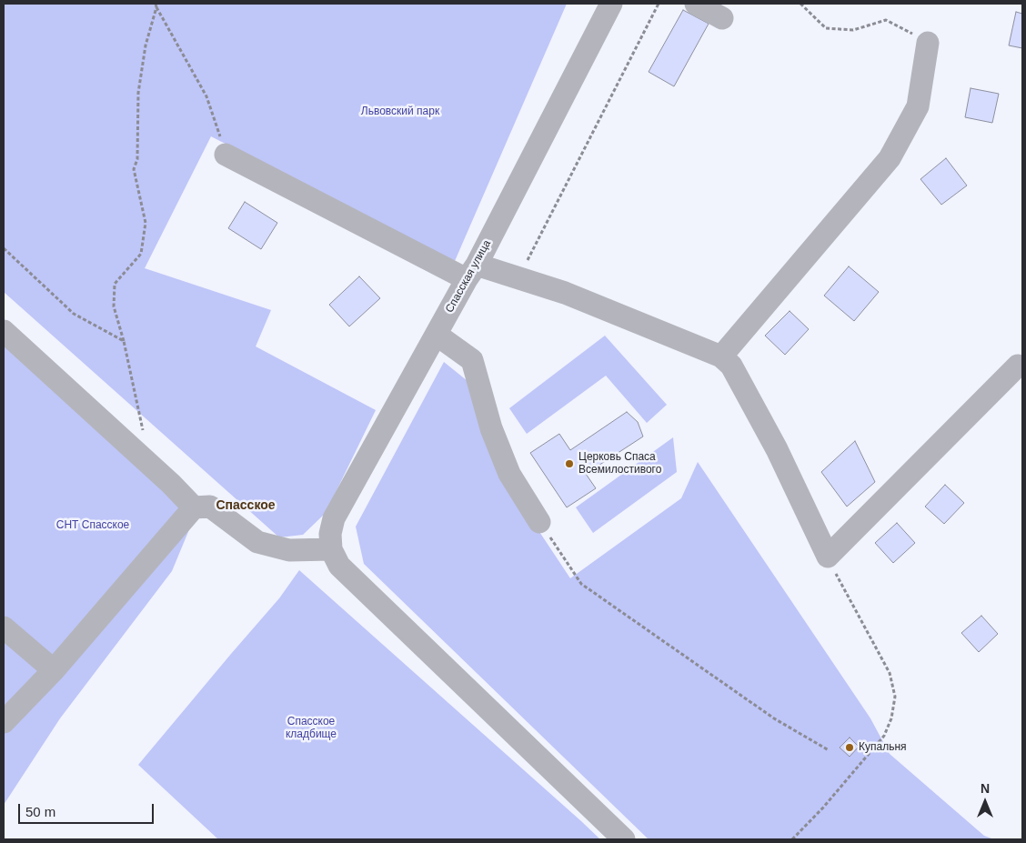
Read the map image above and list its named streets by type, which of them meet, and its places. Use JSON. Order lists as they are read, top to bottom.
{
  "streets": {
    "street": ["Спасская улица"]
  },
  "districts": ["Спасское"],
  "parks": ["Львовский парк", "СНТ Спасское", "Спасское кладбище"],
  "places": ["Церковь Спаса Всемилостивого", "Купальня"],
  "scale_bar": "50 m",
  "north": "top"
}
